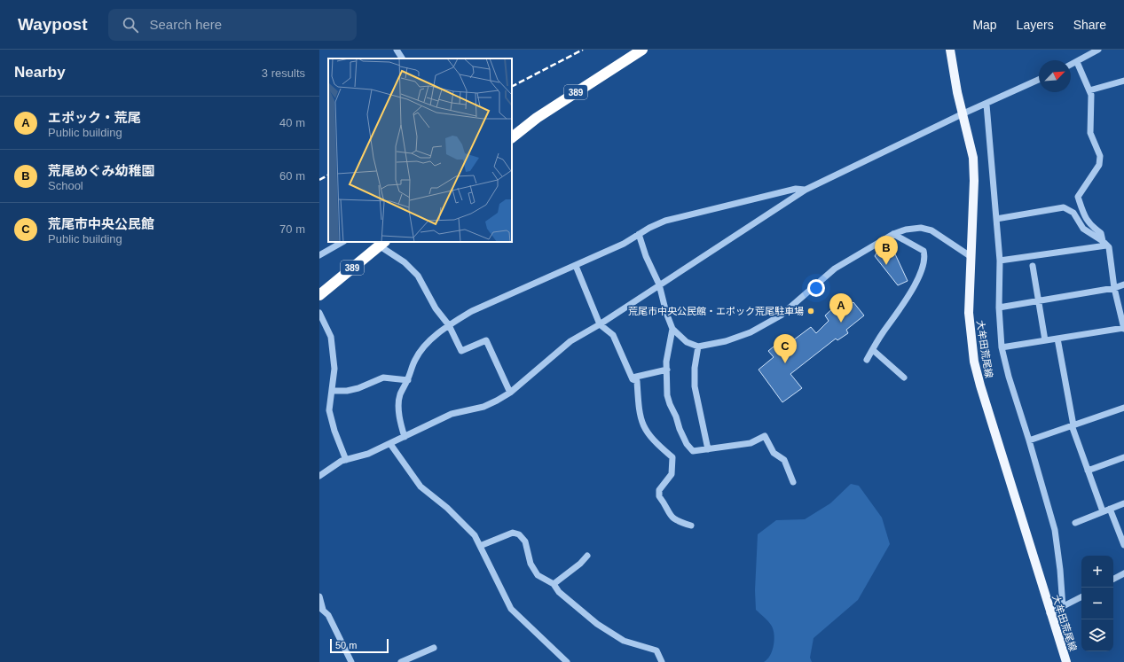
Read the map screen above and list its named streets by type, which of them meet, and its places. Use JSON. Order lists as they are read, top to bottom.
{
  "streets": {
    "highway": ["389"],
    "main road": ["大牟田荒尾線"]
  },
  "places": ["荒尾市中央公民館・エポック荒尾駐車場"],
  "scale_bar": "50 m",
  "north": "top right",
  "page": {
    "header": "Waypost",
    "search": "Search here",
    "nav": ["Map", "Layers", "Share"],
    "heading": ["Nearby", "3 results"],
    "list": [
      {
        "mark": "A",
        "name": "エポック・荒尾",
        "note": "Public building",
        "value": "40 m"
      },
      {
        "mark": "B",
        "name": "荒尾めぐみ幼稚園",
        "note": "School",
        "value": "60 m"
      },
      {
        "mark": "C",
        "name": "荒尾市中央公民館",
        "note": "Public building",
        "value": "70 m"
      }
    ],
    "pins": ["B", "A", "C"],
    "map_buttons": ["+", "−"],
    "scale": "50 m"
  }
}
